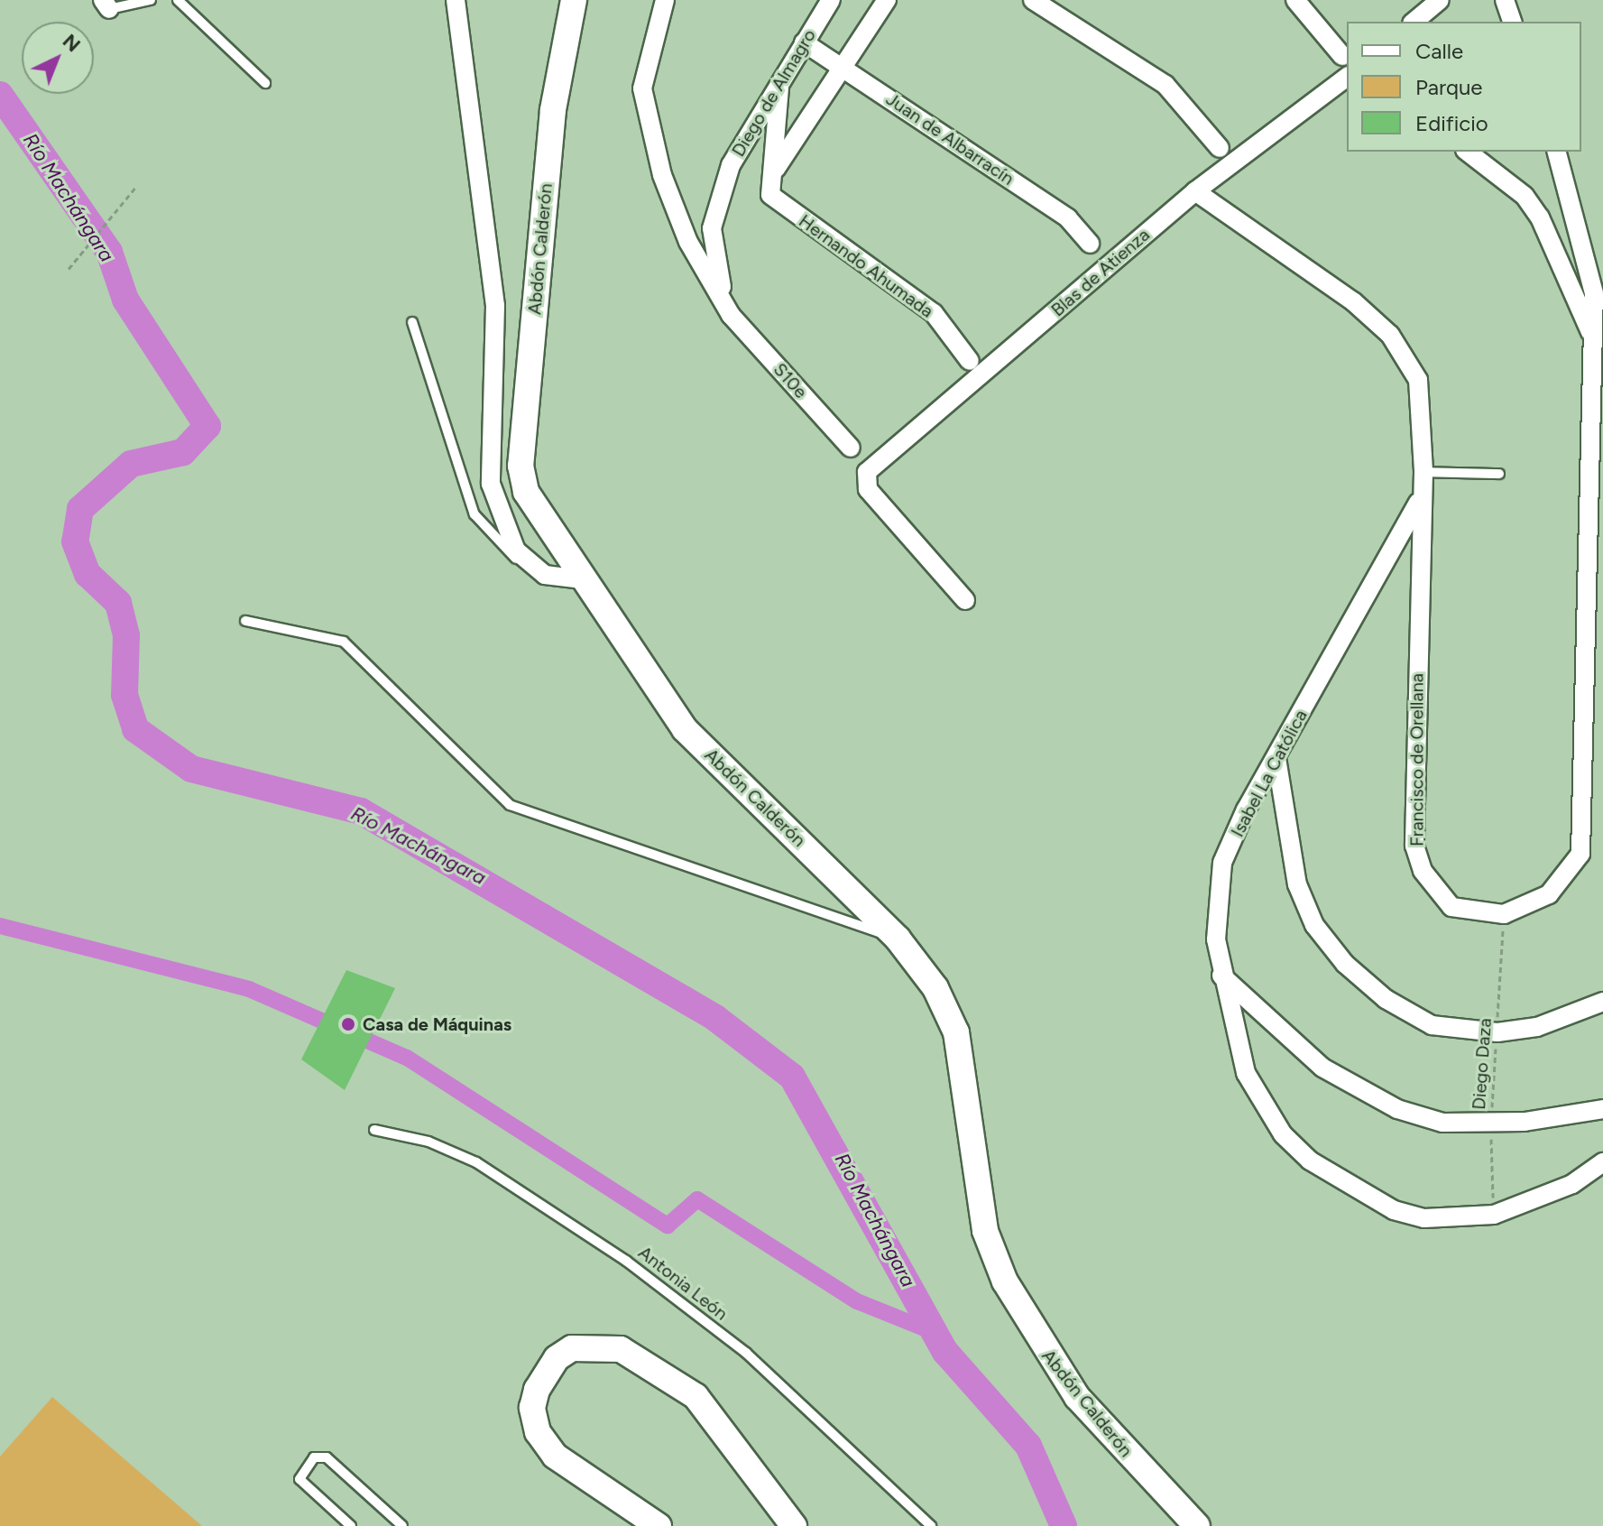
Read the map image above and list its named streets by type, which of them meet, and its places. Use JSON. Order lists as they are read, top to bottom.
{
  "streets": {
    "street": [
      "Diego de Almagro",
      "Juan de Albarracín",
      "Abdón Calderón",
      "Hernando Ahumada",
      "Blas de Atienza",
      "S10e",
      "Francisco de Orellana",
      "Isabel La Católica"
    ],
    "lane": ["Antonia León"],
    "path": ["Diego Daza"]
  },
  "crossings": [
    ["Diego de Almagro", "Juan de Albarracín"],
    ["Diego de Almagro", "S10e"],
    ["Blas de Atienza", "Francisco de Orellana"],
    ["Francisco de Orellana", "Isabel La Católica"],
    ["Francisco de Orellana", "Diego Daza"],
    ["Isabel La Católica", "Diego Daza"]
  ],
  "water": ["Río Machángara"],
  "places": ["Casa de Máquinas"],
  "legend": ["Calle", "Parque", "Edificio"],
  "north": "top right"
}
